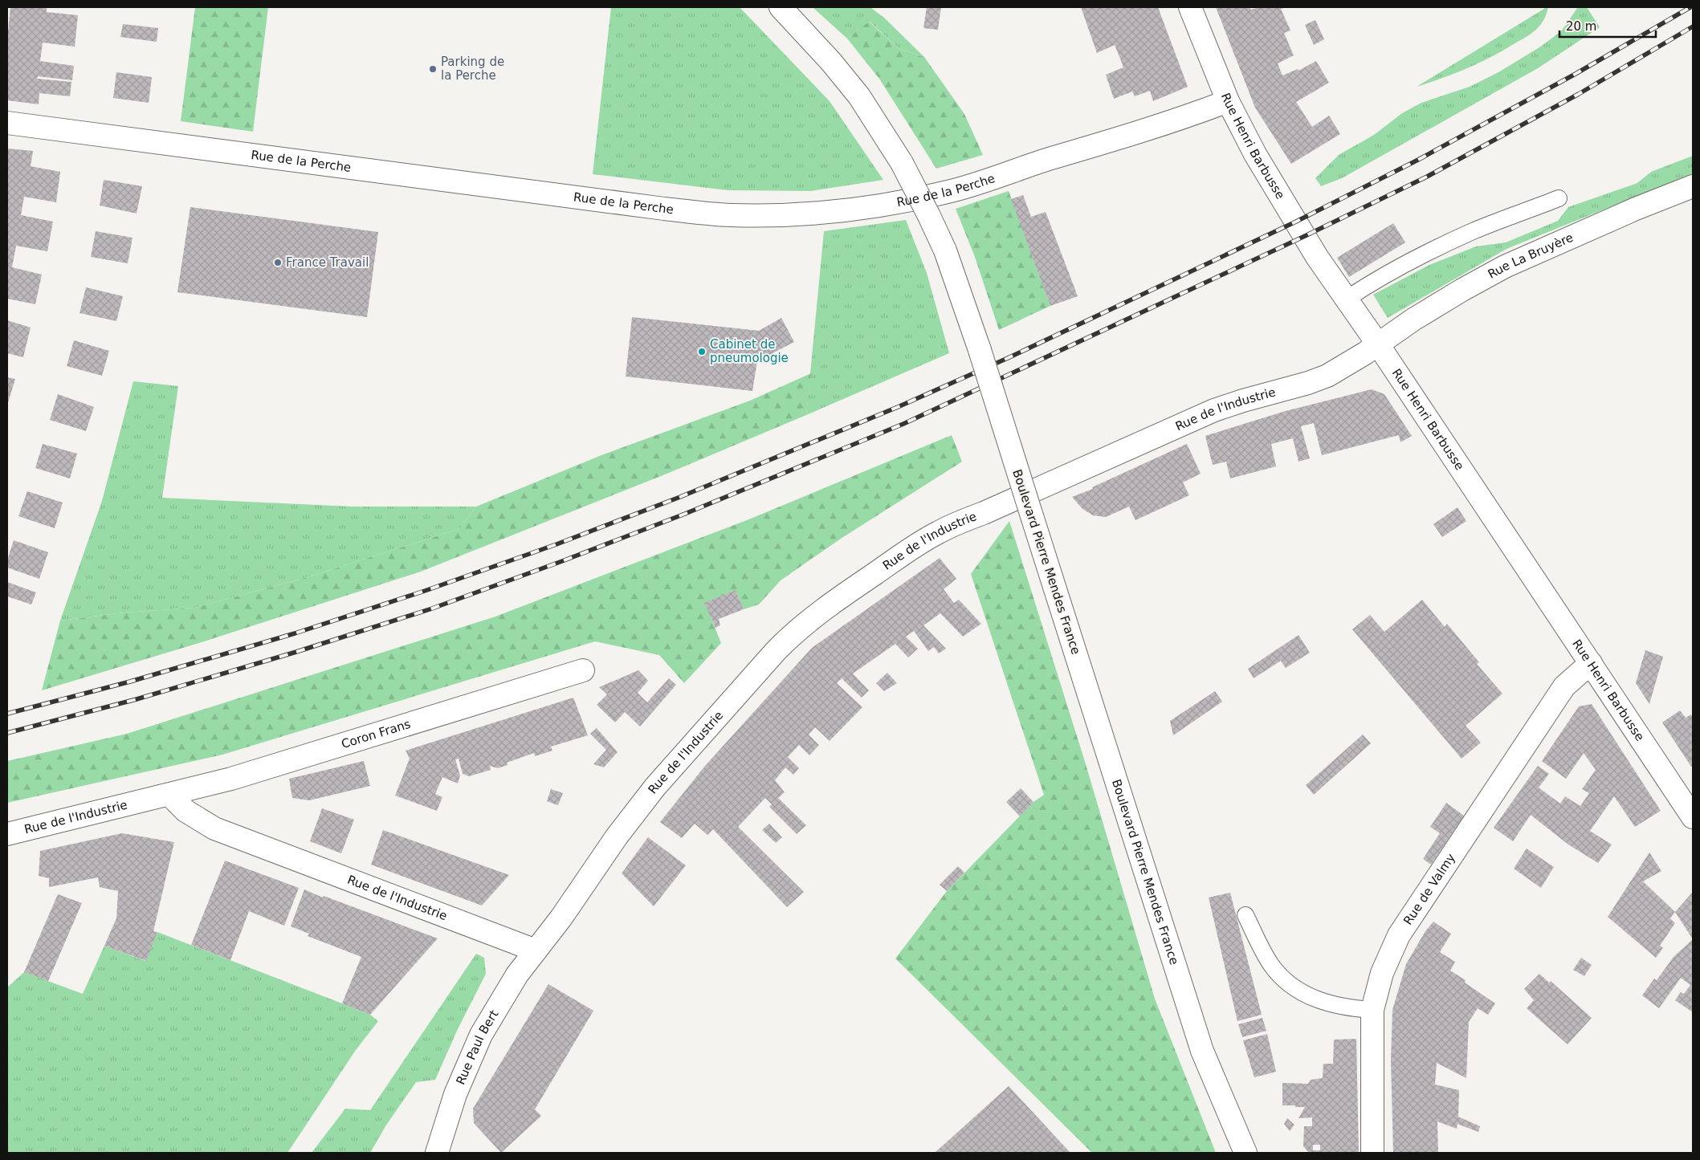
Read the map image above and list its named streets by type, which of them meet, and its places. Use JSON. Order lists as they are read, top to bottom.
{
  "streets": {
    "street": [
      "Rue Henri Barbusse",
      "Rue de la Perche",
      "Rue La Bruyère",
      "Rue de l'Industrie",
      "Boulevard Pierre Mendes France",
      "Coron Frans",
      "Rue de Valmy",
      "Rue Paul Bert"
    ]
  },
  "crossings": [
    ["Rue Henri Barbusse", "Rue de la Perche"],
    ["Rue Henri Barbusse", "Rue La Bruyère"],
    ["Rue Henri Barbusse", "Rue de l'Industrie"],
    ["Rue Henri Barbusse", "Rue de Valmy"],
    ["Rue La Bruyère", "Rue de l'Industrie"],
    ["Rue de l'Industrie", "Coron Frans"],
    ["Rue de l'Industrie", "Rue Paul Bert"]
  ],
  "places": ["Parking de la Perche", "France Travail", "Cabinet de pneumologie"],
  "scale_bar": "20 m"
}
